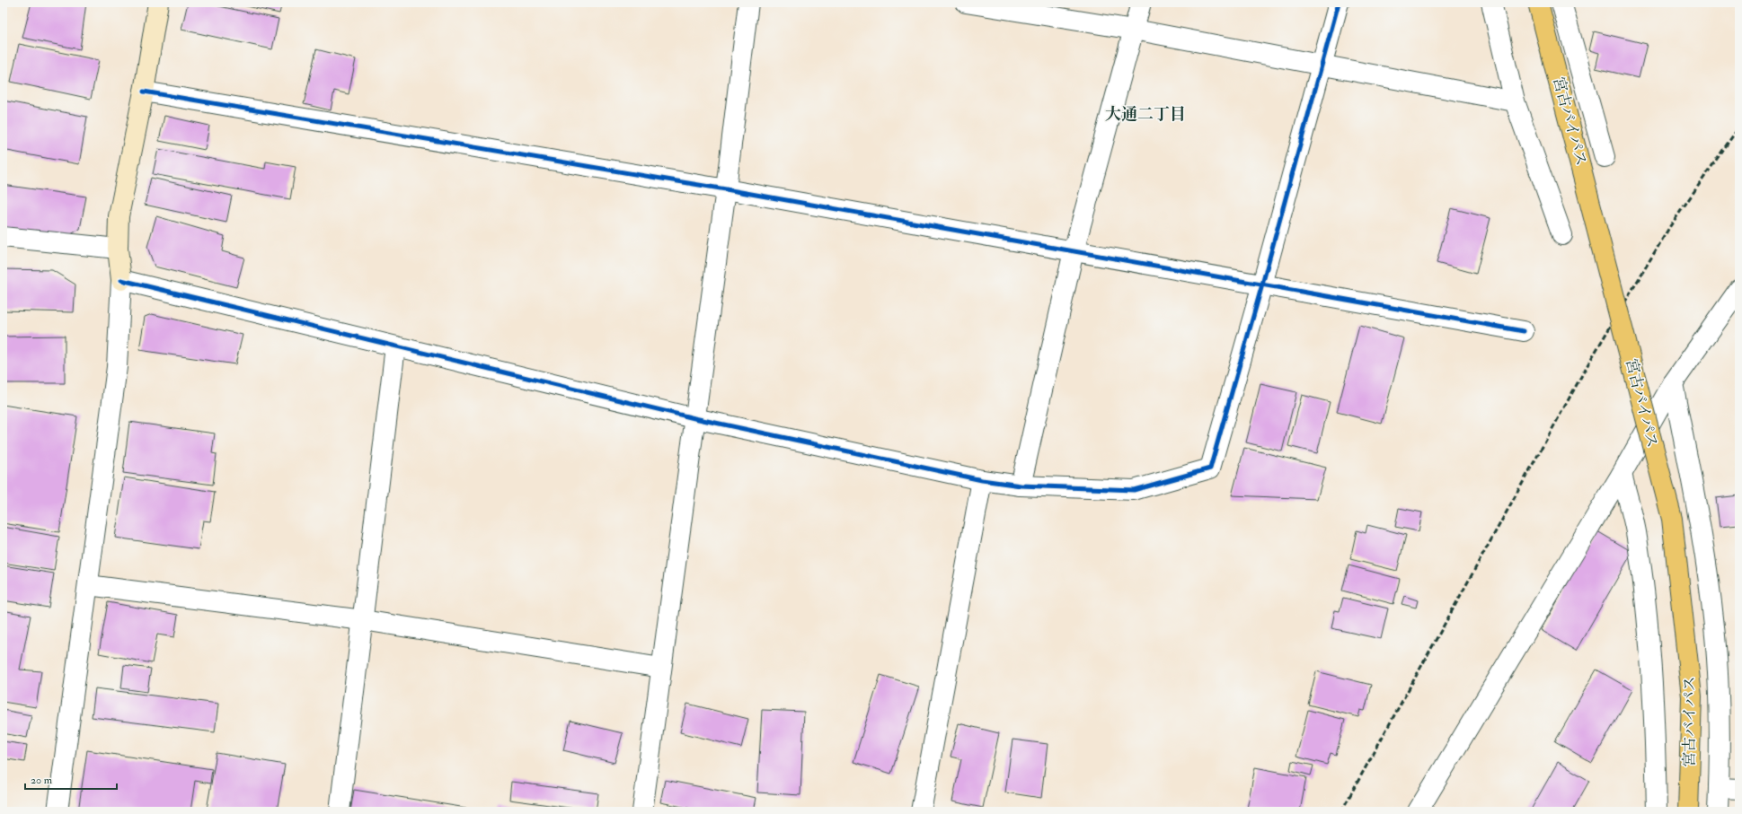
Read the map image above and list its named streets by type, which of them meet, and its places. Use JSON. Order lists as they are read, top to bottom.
{
  "streets": {
    "highway": ["宮古バイパス"]
  },
  "districts": ["大通二丁目"],
  "scale_bar": "20 m"
}
